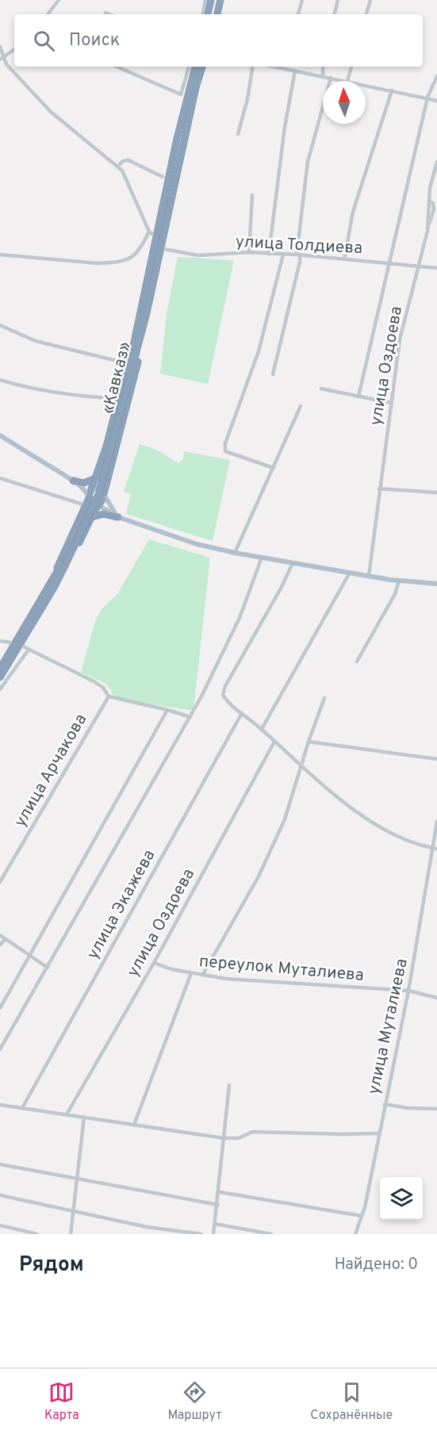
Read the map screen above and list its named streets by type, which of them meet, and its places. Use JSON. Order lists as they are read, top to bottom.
{
  "streets": {
    "highway": ["«Кавказ»"],
    "street": [
      "улица Толдиева",
      "улица Оздоева",
      "улица Арчакова",
      "улица Экажева",
      "переулок Муталиева",
      "улица Муталиева"
    ]
  },
  "crossings": [
    ["улица Толдиева", "улица Оздоева"],
    ["улица Толдиева", "«Кавказ»"],
    ["улица Оздоева", "переулок Муталиева"],
    ["переулок Муталиева", "улица Муталиева"]
  ],
  "north": "top",
  "page": {
    "search": "Поиск",
    "heading": ["Рядом", "Найдено: 0"],
    "nav": ["Карта", "Маршрут", "Сохранённые"]
  }
}
